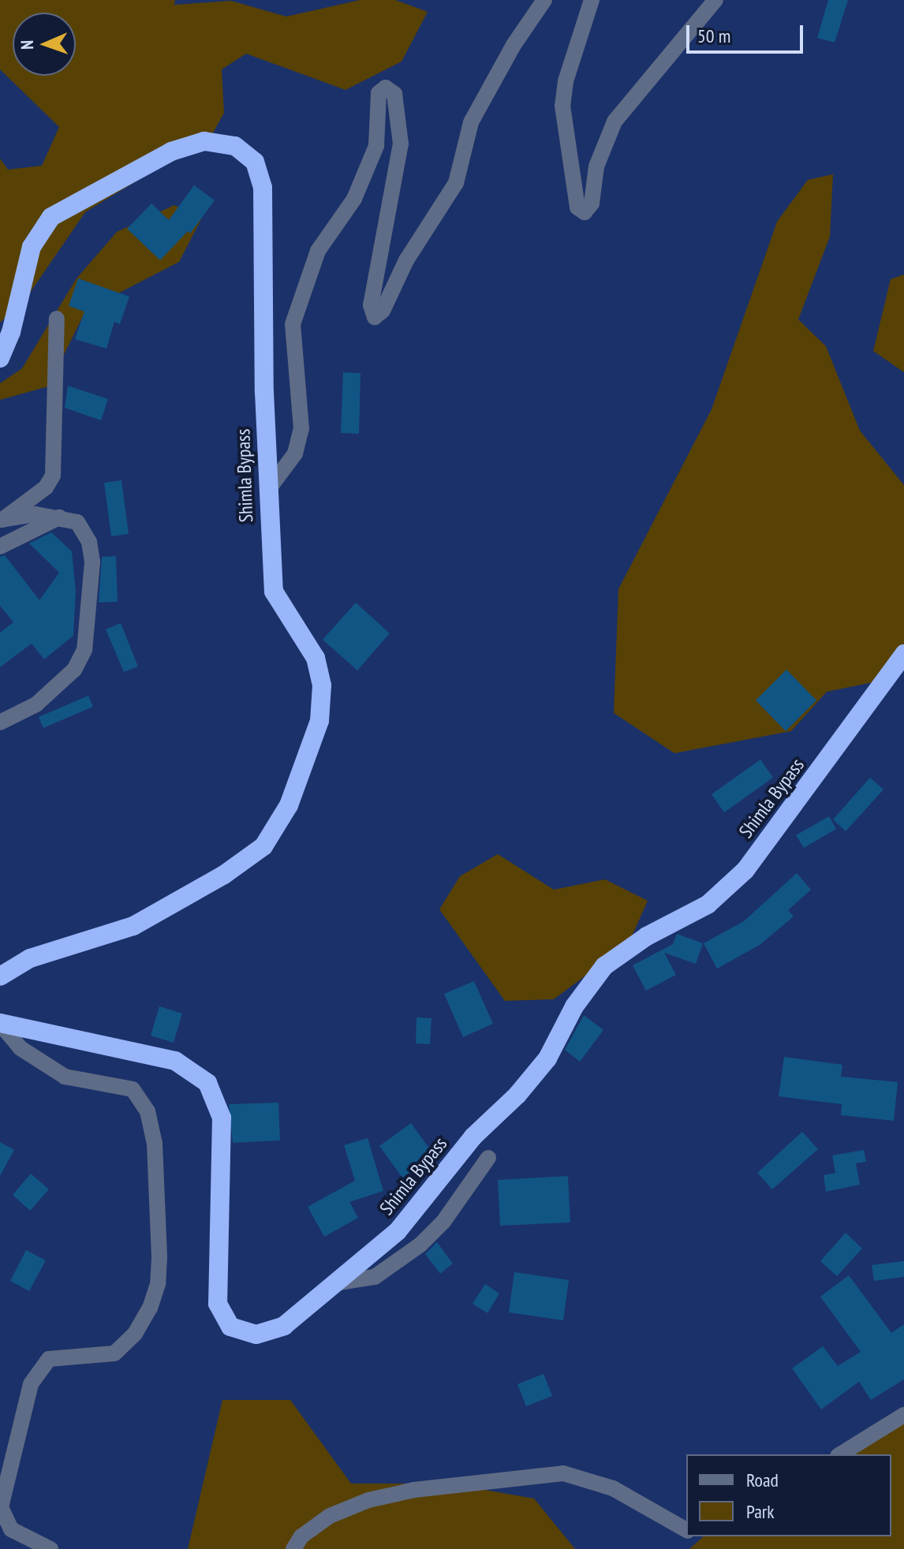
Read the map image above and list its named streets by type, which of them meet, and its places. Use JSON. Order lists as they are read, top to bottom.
{
  "streets": {
    "highway": ["Shimla Bypass"]
  },
  "legend": ["Road", "Park"],
  "scale_bar": "50 m",
  "north": "left"
}
